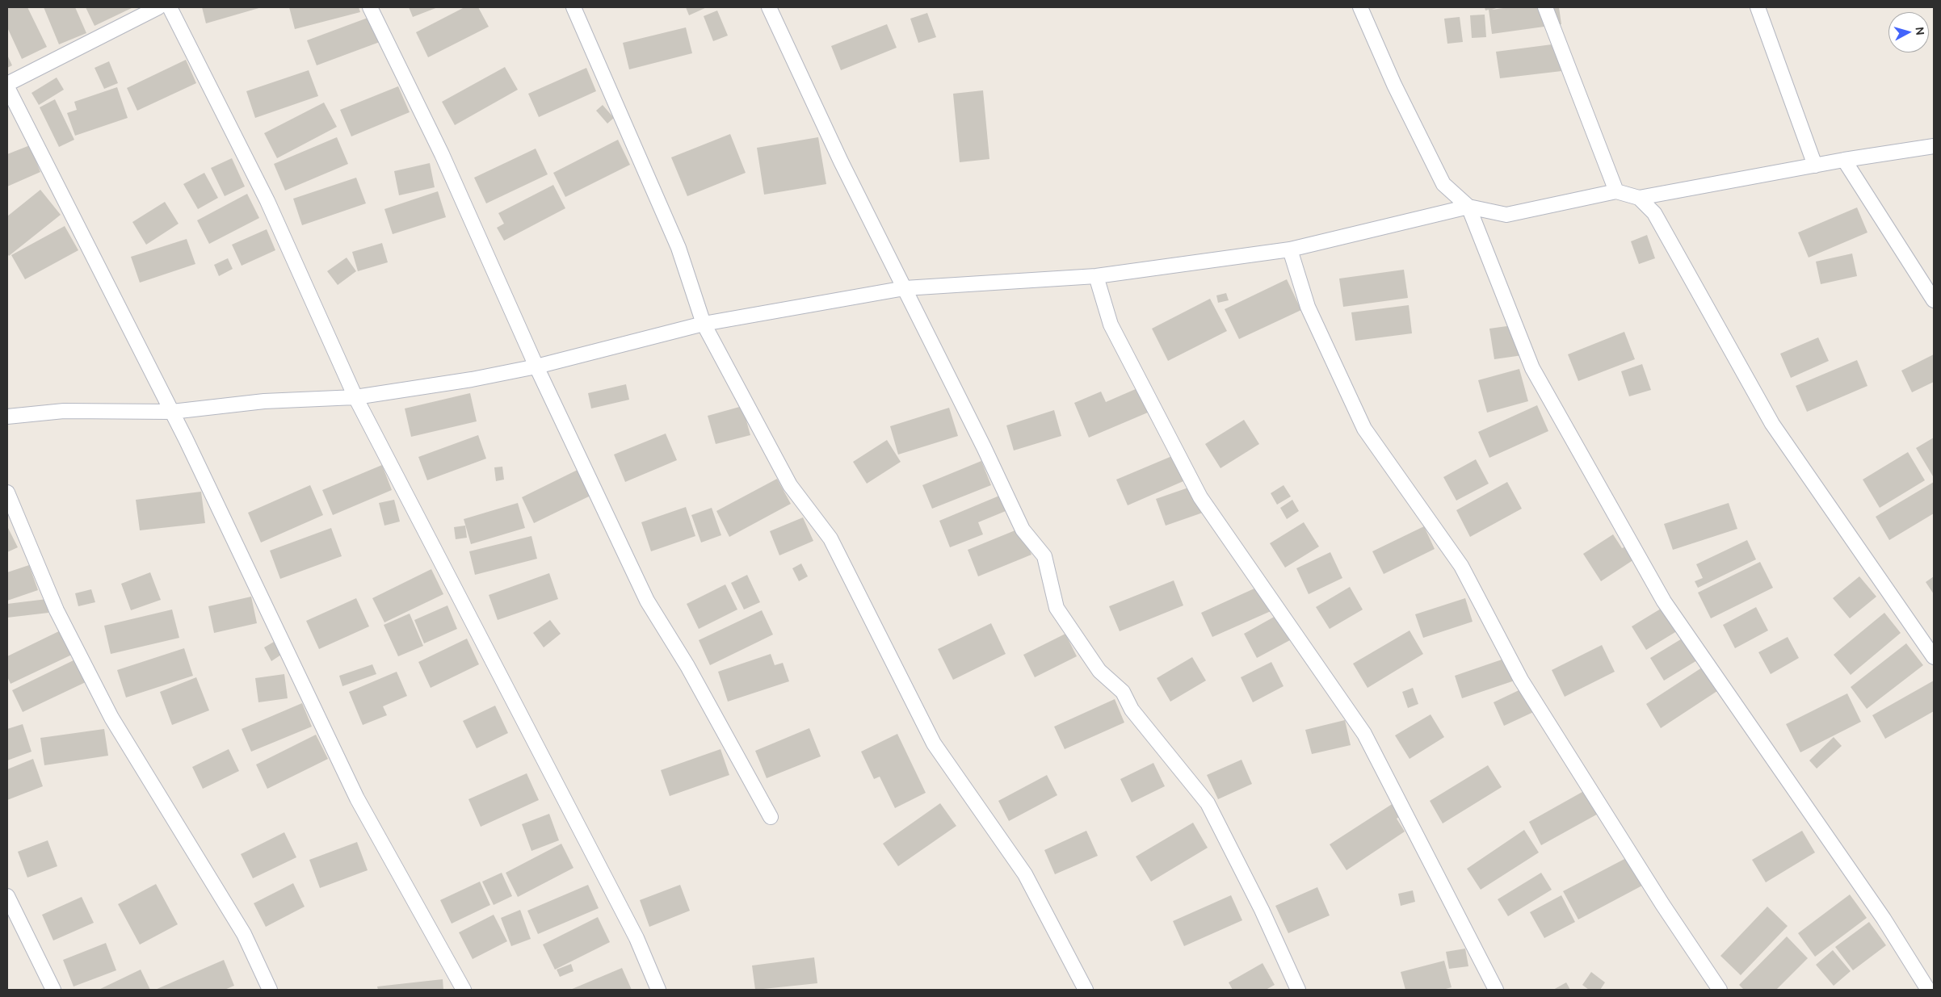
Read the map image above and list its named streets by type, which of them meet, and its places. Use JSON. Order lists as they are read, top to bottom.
{
  "north": "right"
}
